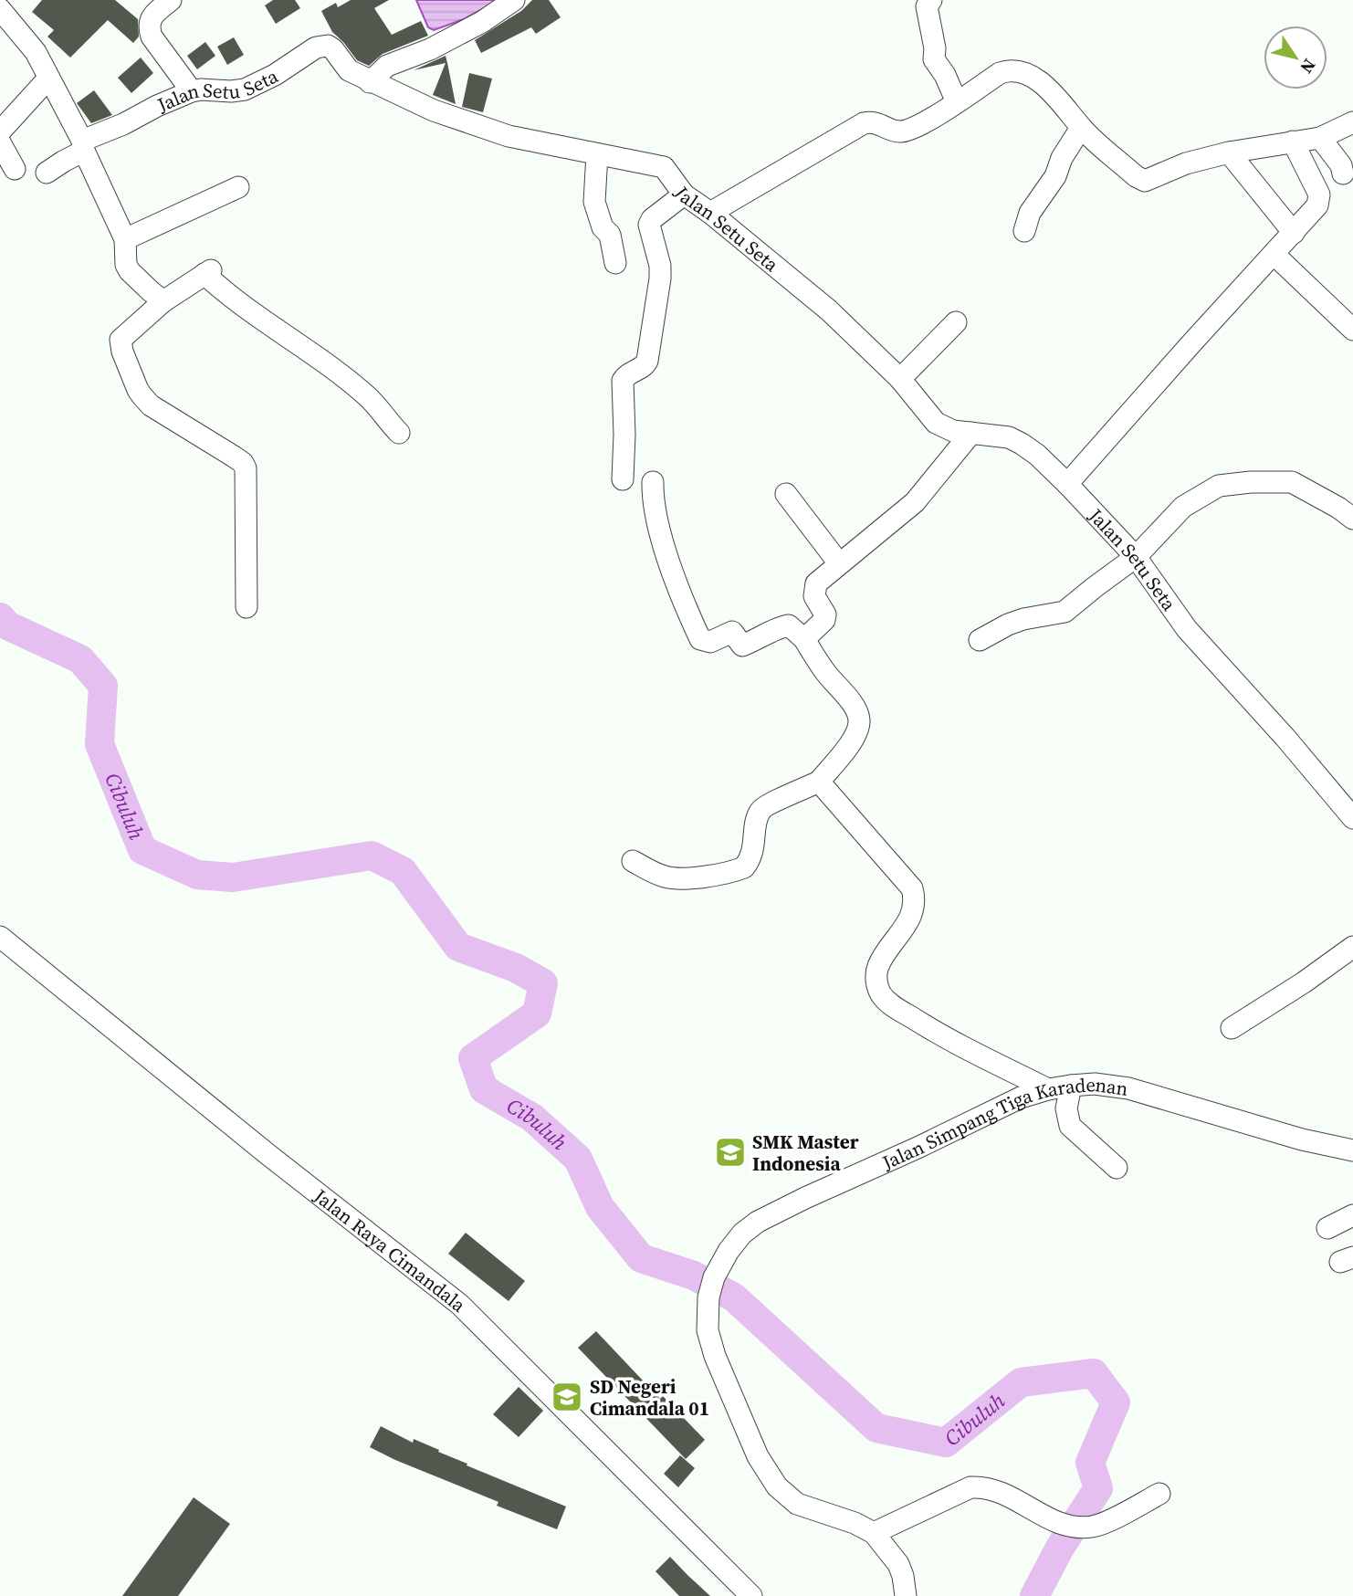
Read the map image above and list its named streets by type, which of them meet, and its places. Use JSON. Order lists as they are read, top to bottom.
{
  "streets": {
    "street": ["Jalan Setu Seta", "Jalan Simpang Tiga Karadenan", "Jalan Raya Cimandala"]
  },
  "water": ["Cibuluh"],
  "places": {
    "school or university": ["SMK Master Indonesia", "SD Negeri Cimandala 01"]
  },
  "north": "bottom right"
}
